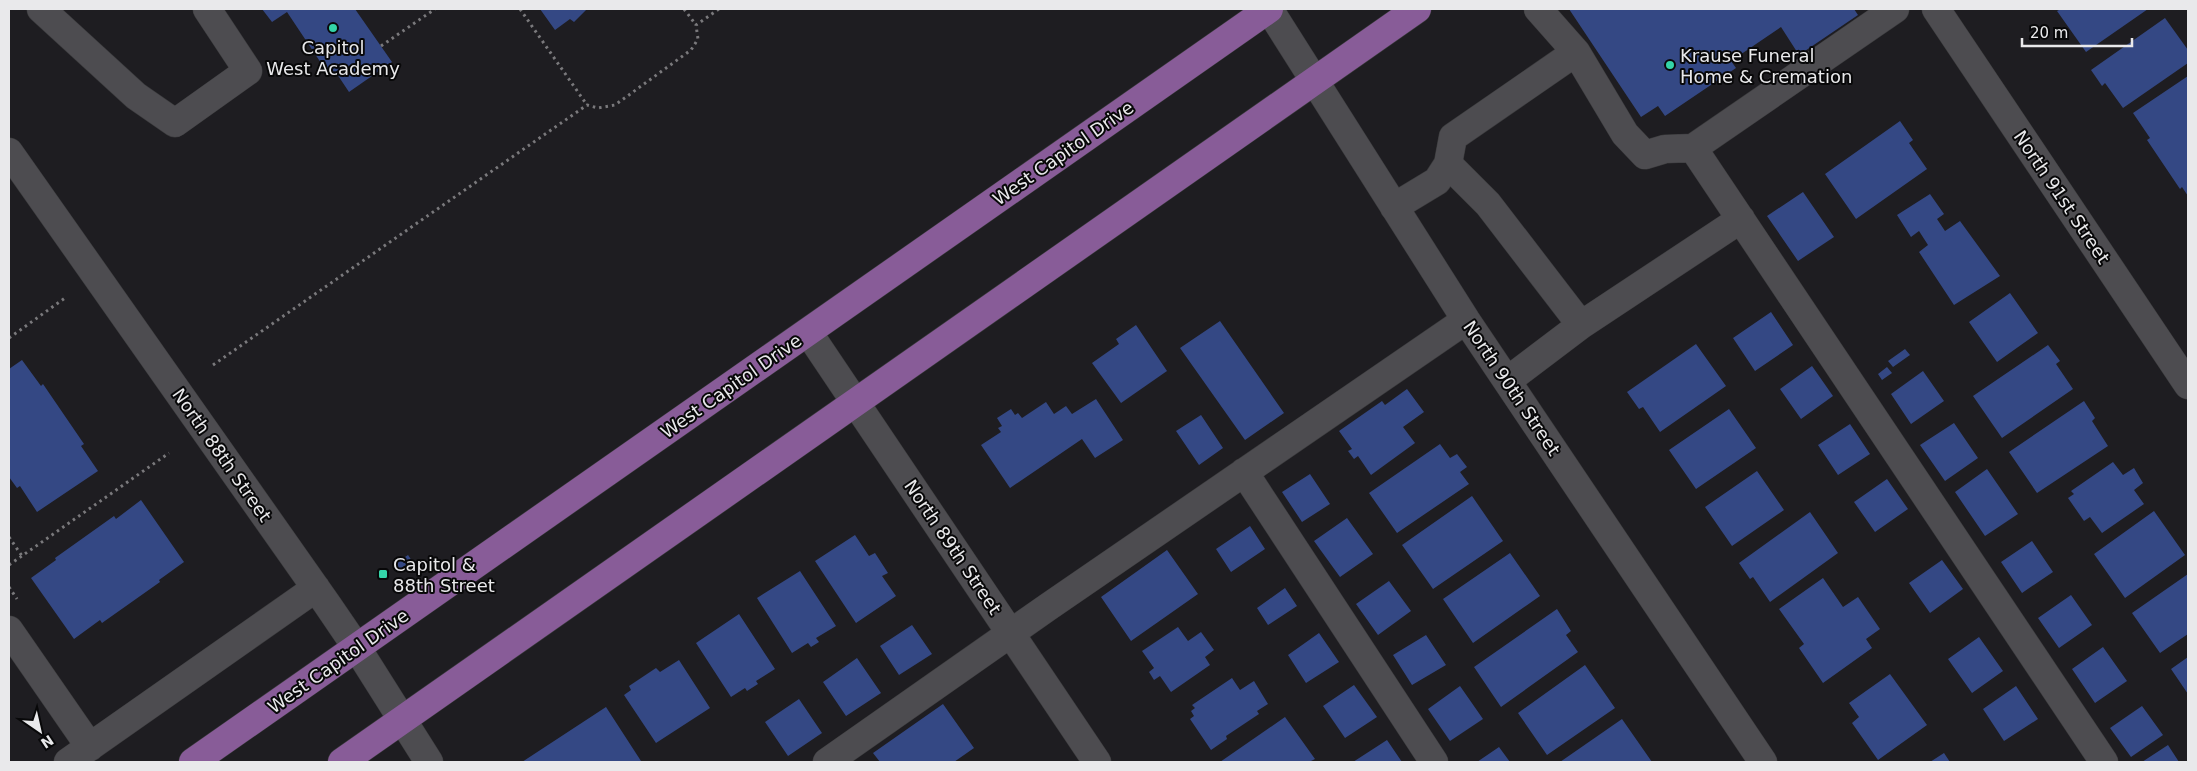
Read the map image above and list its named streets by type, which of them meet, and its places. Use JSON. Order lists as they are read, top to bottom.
{
  "streets": {
    "main road": ["West Capitol Drive"],
    "street": [
      "North 91st Street",
      "North 90th Street",
      "North 88th Street",
      "North 89th Street"
    ]
  },
  "crossings": [
    ["West Capitol Drive", "North 90th Street"],
    ["West Capitol Drive", "North 88th Street"],
    ["West Capitol Drive", "North 89th Street"]
  ],
  "places": {
    "other": ["Capitol West Academy", "Krause Funeral Home & Cremation"],
    "transit": ["Capitol & 88th Street"]
  },
  "scale_bar": "20 m",
  "north": "bottom right"
}
